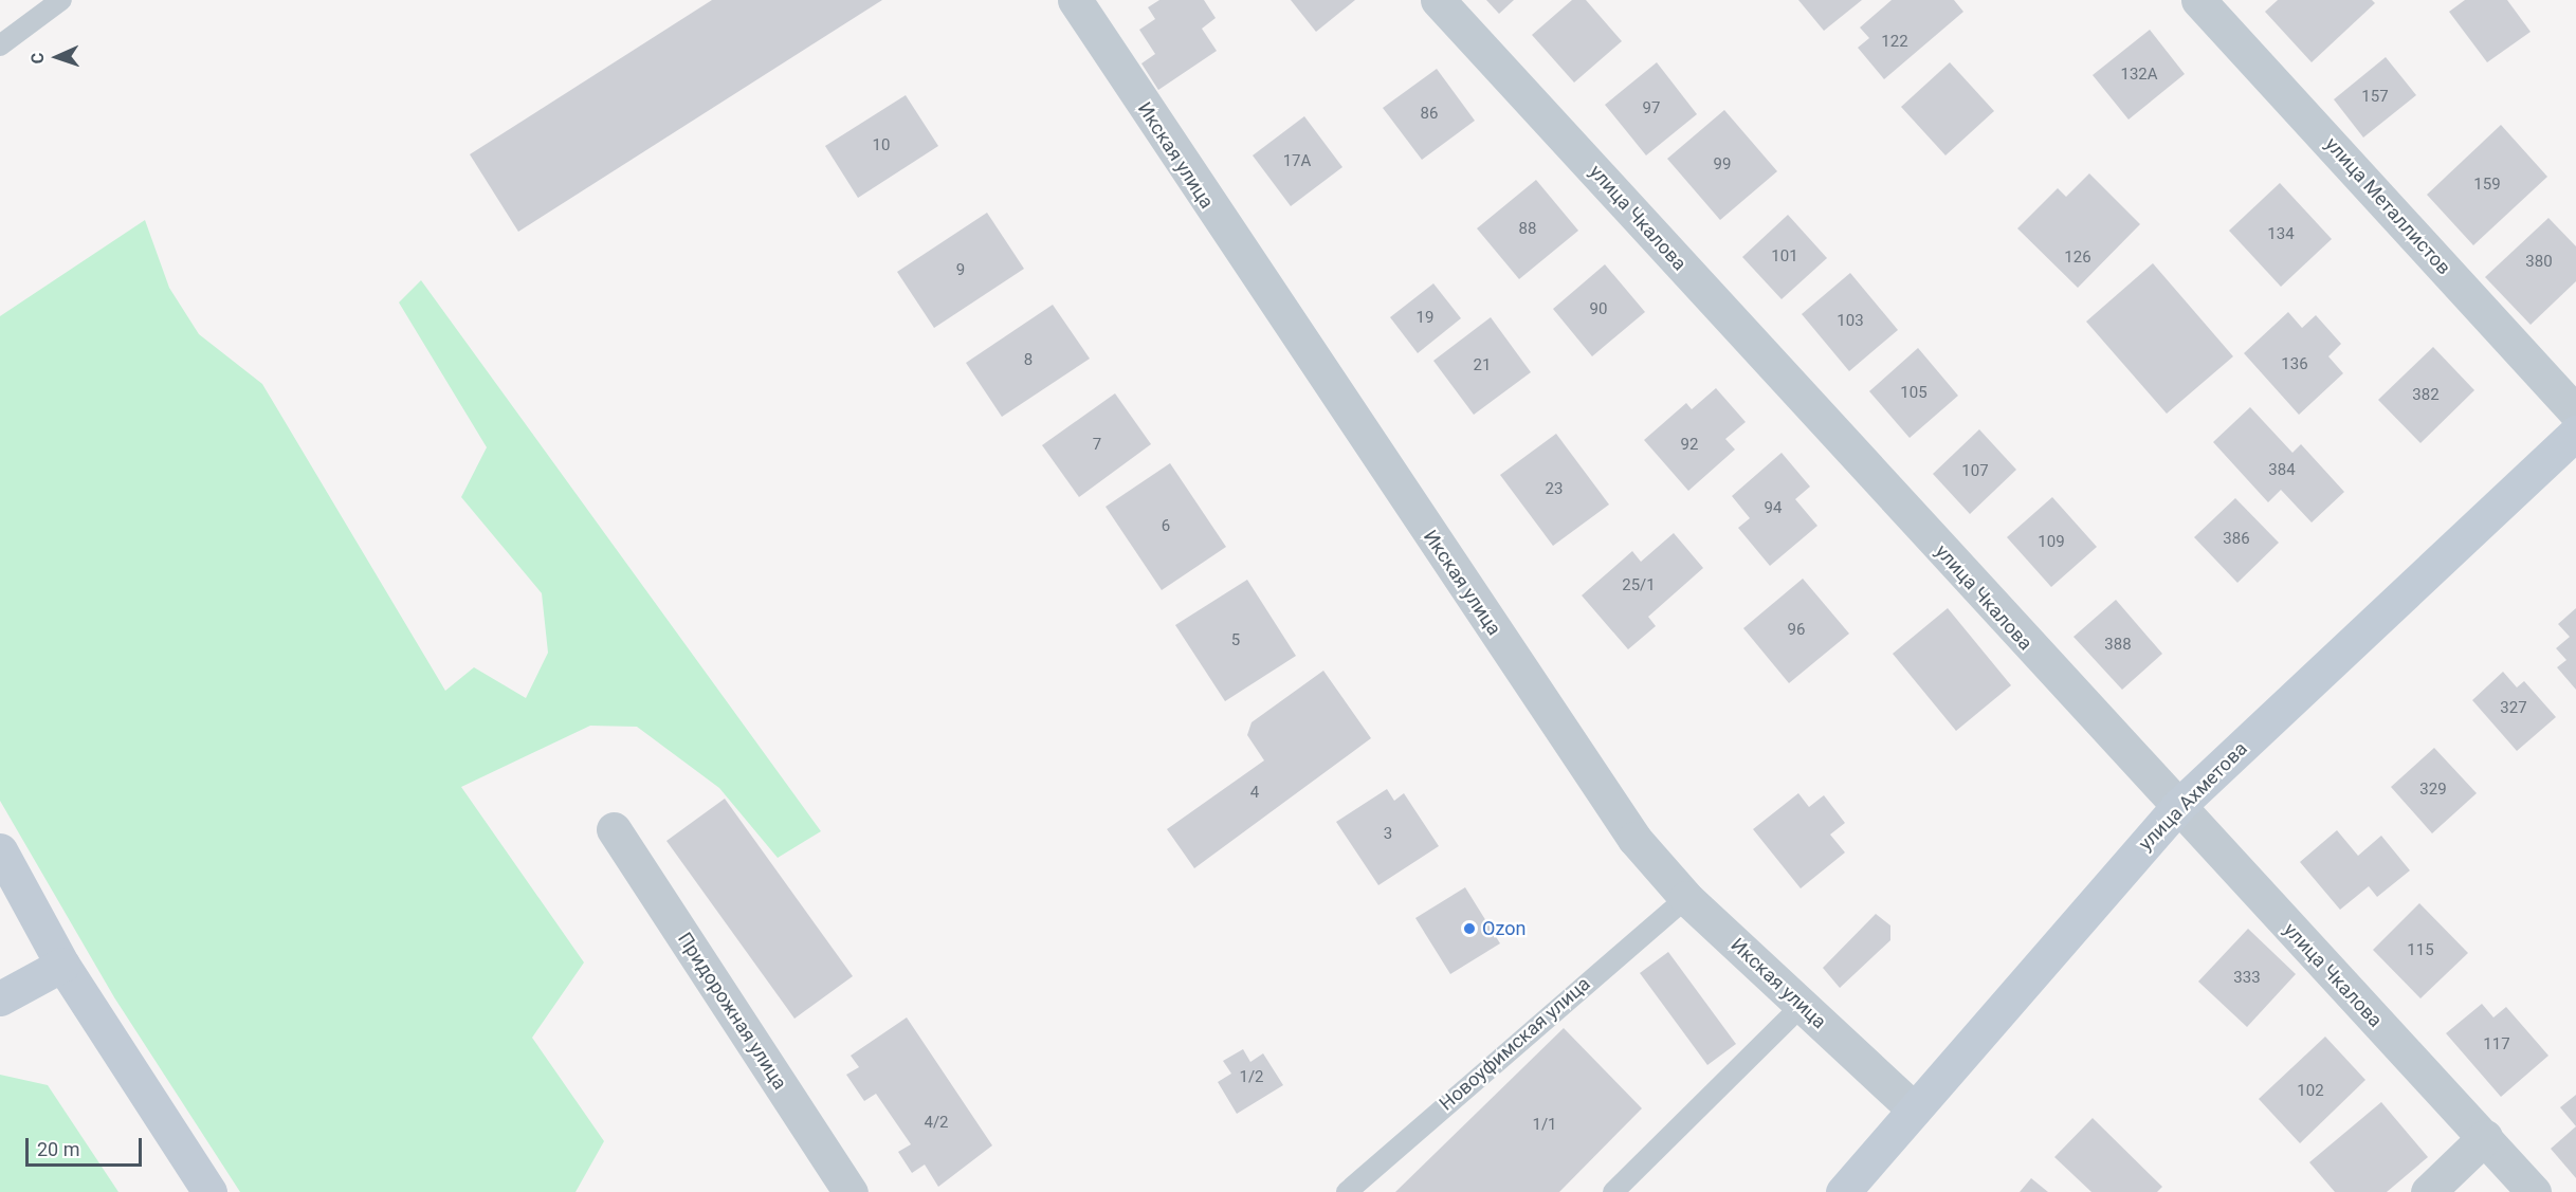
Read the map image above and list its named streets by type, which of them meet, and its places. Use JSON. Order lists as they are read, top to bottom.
{
  "streets": {
    "main road": ["улица Ахметова"],
    "street": [
      "Икская улица",
      "улица Металлистов",
      "улица Чкалова",
      "Придорожная улица"
    ],
    "lane": ["Новоуфимская улица"]
  },
  "crossings": [
    ["Икская улица", "улица Ахметова"],
    ["Икская улица", "Новоуфимская улица"],
    ["улица Чкалова", "улица Ахметова"]
  ],
  "places": ["Ozon"],
  "house_numbers": [
    "122",
    "132А",
    "157",
    "97",
    "86",
    "10",
    "17А",
    "99",
    "159",
    "88",
    "134",
    "101",
    "126",
    "380",
    "9",
    "90",
    "19",
    "103",
    "8",
    "136",
    "21",
    "105",
    "382",
    "7",
    "92",
    "384",
    "107",
    "23",
    "94",
    "6",
    "386",
    "109",
    "25/1",
    "96",
    "5",
    "388",
    "327",
    "329",
    "4",
    "3",
    "115",
    "333",
    "117",
    "1/2",
    "102",
    "4/2",
    "1/1"
  ],
  "scale_bar": "20 m",
  "north": "left"
}
